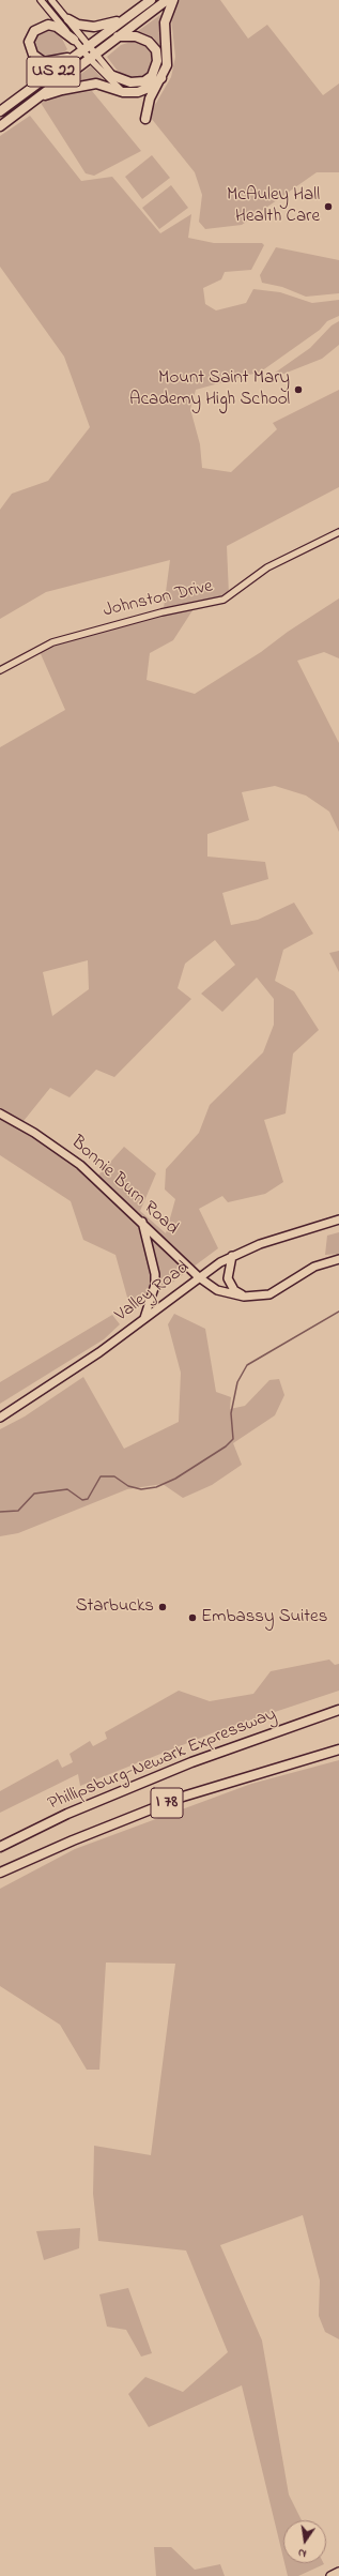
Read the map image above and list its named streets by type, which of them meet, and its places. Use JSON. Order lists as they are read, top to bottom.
{
  "streets": {
    "highway": ["US 22", "Phillipsburg-Newark Expressway", "I 78"],
    "main road": ["Bonnie Burn Road", "Valley Road"],
    "street": ["Johnston Drive"]
  },
  "crossings": [
    ["Bonnie Burn Road", "Valley Road"]
  ],
  "places": [
    "McAuley Hall Health Care",
    "Mount Saint Mary Academy High School",
    "Starbucks",
    "Embassy Suites"
  ],
  "north": "bottom"
}
